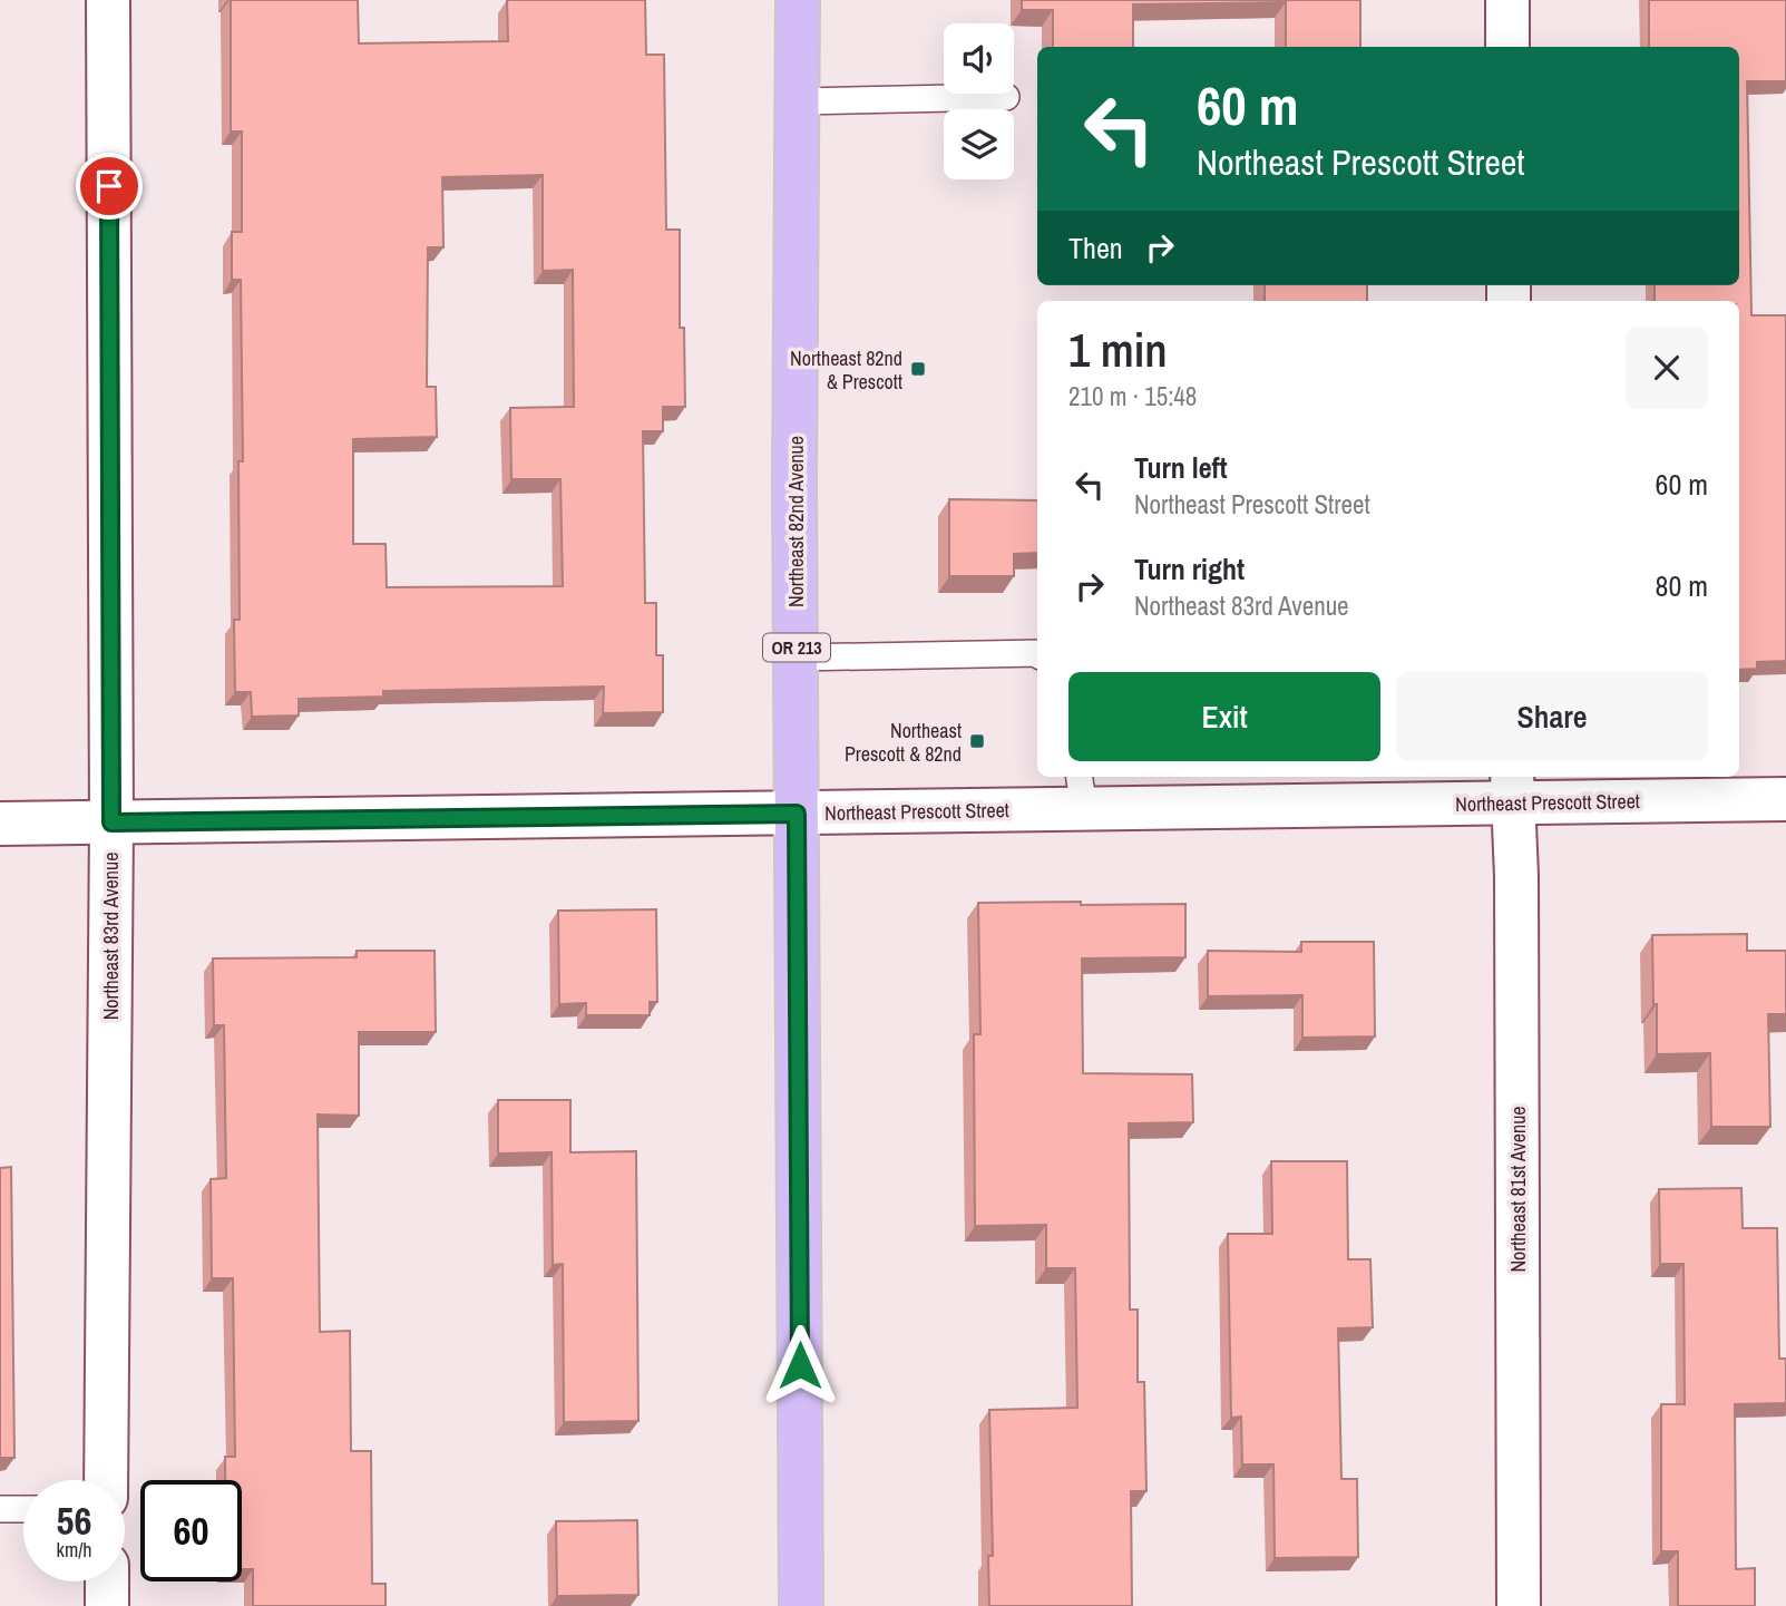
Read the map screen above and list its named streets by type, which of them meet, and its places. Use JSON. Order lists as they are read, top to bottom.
{
  "streets": {
    "main road": ["Northeast 82nd Avenue", "OR 213"],
    "street": ["Northeast Prescott Street", "Northeast 83rd Avenue", "Northeast 81st Avenue"]
  },
  "crossings": [
    ["Northeast 82nd Avenue", "Northeast Prescott Street"],
    ["Northeast Prescott Street", "Northeast 83rd Avenue"],
    ["Northeast Prescott Street", "Northeast 81st Avenue"]
  ],
  "places": {
    "transit": ["Northeast 82nd & Prescott", "Northeast Prescott & 82nd"]
  },
  "page": {
    "turn": ["60 m", "Northeast Prescott Street"],
    "then": "Then",
    "heading": ["1 min", "210 m · 15:48"],
    "list": [
      {
        "name": "Turn left",
        "note": "Northeast Prescott Street",
        "value": "60 m"
      },
      {
        "name": "Turn right",
        "note": "Northeast 83rd Avenue",
        "value": "80 m"
      }
    ],
    "buttons": ["Exit", "Share"],
    "speed": "56 km/h",
    "limit": "60"
  }
}
